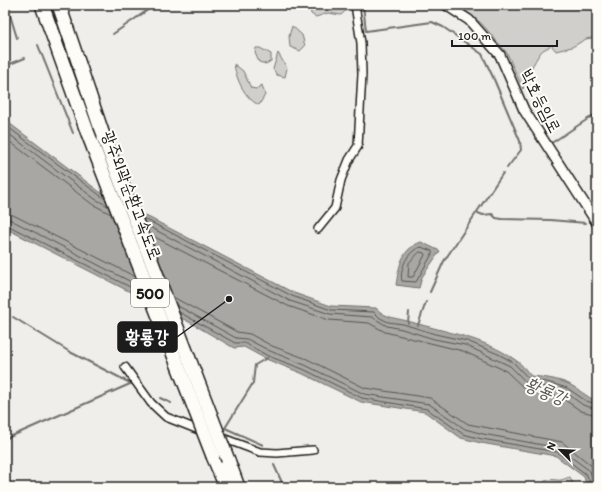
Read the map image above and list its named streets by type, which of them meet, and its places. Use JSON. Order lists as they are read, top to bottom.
{
  "streets": {
    "highway": ["광주외곽순환고속도로", "500"],
    "street": ["박호등임로"]
  },
  "water": ["황룡강"],
  "places": ["황룡강"],
  "scale_bar": "100 m",
  "north": "top left"
}
